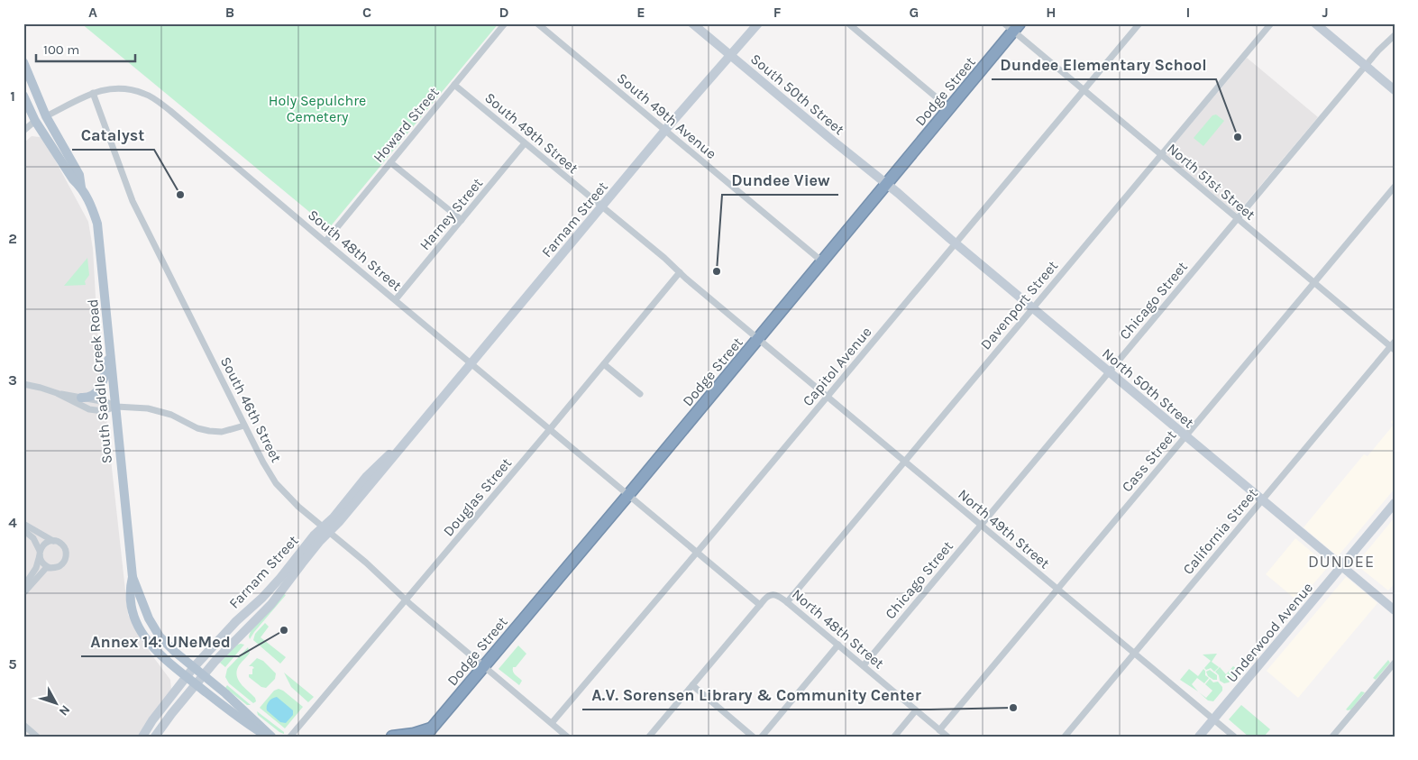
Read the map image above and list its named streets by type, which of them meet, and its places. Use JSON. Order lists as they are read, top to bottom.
{
  "streets": {
    "highway": ["Dodge Street"],
    "main road": [
      "South 50th Street",
      "Farnam Street",
      "South Saddle Creek Road",
      "North 50th Street",
      "Underwood Avenue"
    ],
    "street": [
      "South 49th Avenue",
      "Howard Street",
      "South 49th Street",
      "North 51st Street",
      "Harney Street",
      "South 48th Street",
      "Chicago Street",
      "Davenport Street",
      "Capitol Avenue",
      "South 46th Street",
      "Cass Street",
      "Douglas Street",
      "North 49th Street",
      "California Street",
      "North 48th Street"
    ]
  },
  "crossings": [
    ["Dodge Street", "South 50th Street"],
    ["Dodge Street", "South 49th Avenue"],
    ["Dodge Street", "South 49th Street"],
    ["Dodge Street", "North 51st Street"],
    ["Dodge Street", "South 48th Street"],
    ["Dodge Street", "North 50th Street"],
    ["Dodge Street", "South 46th Street"],
    ["Dodge Street", "North 49th Street"],
    ["South 50th Street", "Farnam Street"],
    ["South 50th Street", "North 50th Street"],
    ["South 49th Avenue", "Farnam Street"],
    ["Howard Street", "South 49th Street"],
    ["Howard Street", "South 48th Street"],
    ["South 49th Street", "Harney Street"],
    ["South 49th Street", "Farnam Street"],
    ["South 49th Street", "Douglas Street"],
    ["South 49th Street", "North 49th Street"],
    ["North 51st Street", "Chicago Street"],
    ["North 51st Street", "Davenport Street"],
    ["North 51st Street", "Capitol Avenue"],
    ["North 51st Street", "Cass Street"],
    ["North 51st Street", "California Street"],
    ["Harney Street", "South 48th Street"],
    ["Farnam Street", "South 48th Street"],
    ["Farnam Street", "South Saddle Creek Road"],
    ["Farnam Street", "South 46th Street"],
    ["South 48th Street", "South Saddle Creek Road"],
    ["South 48th Street", "South 46th Street"],
    ["South 48th Street", "Douglas Street"],
    ["Chicago Street", "North 50th Street"],
    ["Chicago Street", "North 49th Street"],
    ["Chicago Street", "North 48th Street"],
    ["Davenport Street", "North 50th Street"],
    ["Davenport Street", "North 49th Street"],
    ["Davenport Street", "North 48th Street"],
    ["Capitol Avenue", "North 50th Street"],
    ["Capitol Avenue", "South 46th Street"],
    ["Capitol Avenue", "North 49th Street"],
    ["North 50th Street", "Cass Street"],
    ["North 50th Street", "California Street"],
    ["North 50th Street", "Underwood Avenue"],
    ["South 46th Street", "Douglas Street"],
    ["Cass Street", "North 49th Street"],
    ["Cass Street", "North 48th Street"],
    ["North 49th Street", "California Street"],
    ["North 49th Street", "Underwood Avenue"]
  ],
  "districts": ["DUNDEE"],
  "parks": ["Holy Sepulchre Cemetery"],
  "places": [
    "Dundee Elementary School",
    "Catalyst",
    "Dundee View",
    "Annex 14: UNeMed",
    "A.V. Sorensen Library & Community Center"
  ],
  "scale_bar": "100 m",
  "north": "bottom right",
  "grid": {
    "columns": [
      "A",
      "B",
      "C",
      "D",
      "E",
      "F",
      "G",
      "H",
      "I",
      "J"
    ],
    "rows": [
      "1",
      "2",
      "3",
      "4",
      "5"
    ]
  }
}
